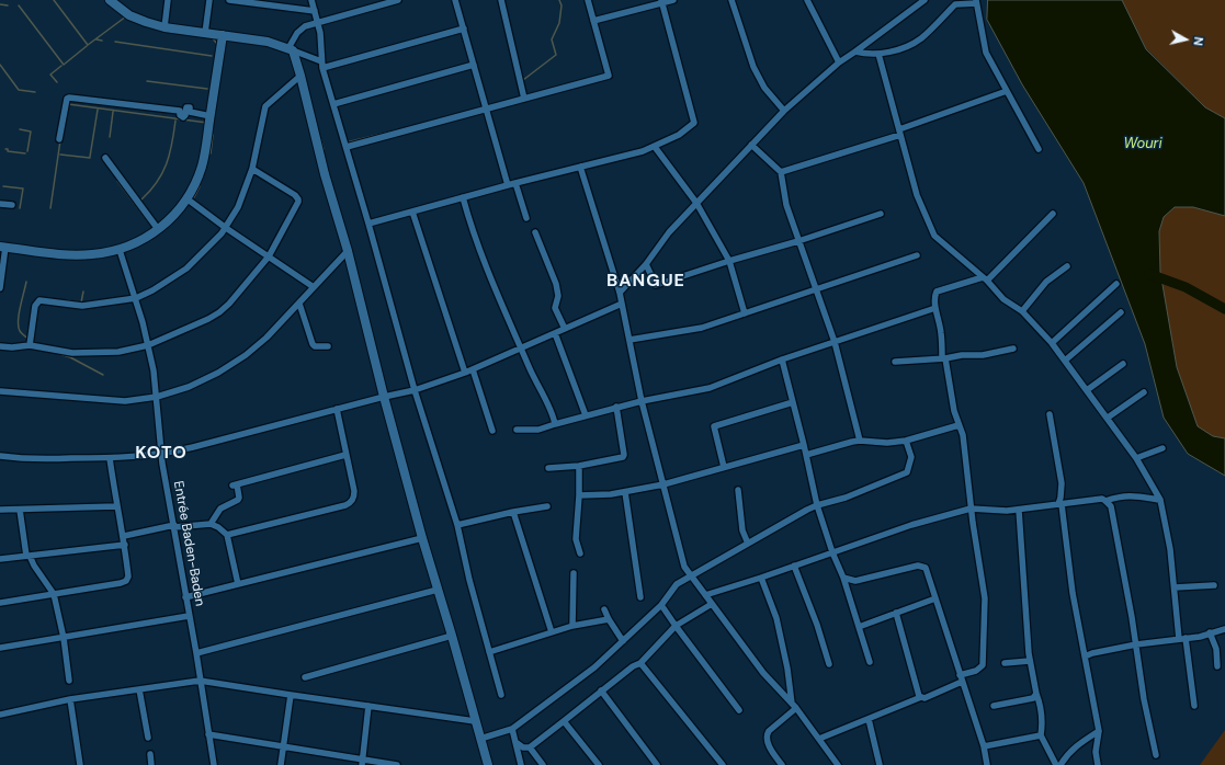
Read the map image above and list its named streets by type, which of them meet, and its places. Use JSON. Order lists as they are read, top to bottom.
{
  "streets": {
    "street": ["Entrée Baden-Baden"]
  },
  "districts": ["BANGUE", "KOTO"],
  "water": ["Wouri"],
  "north": "right"
}
